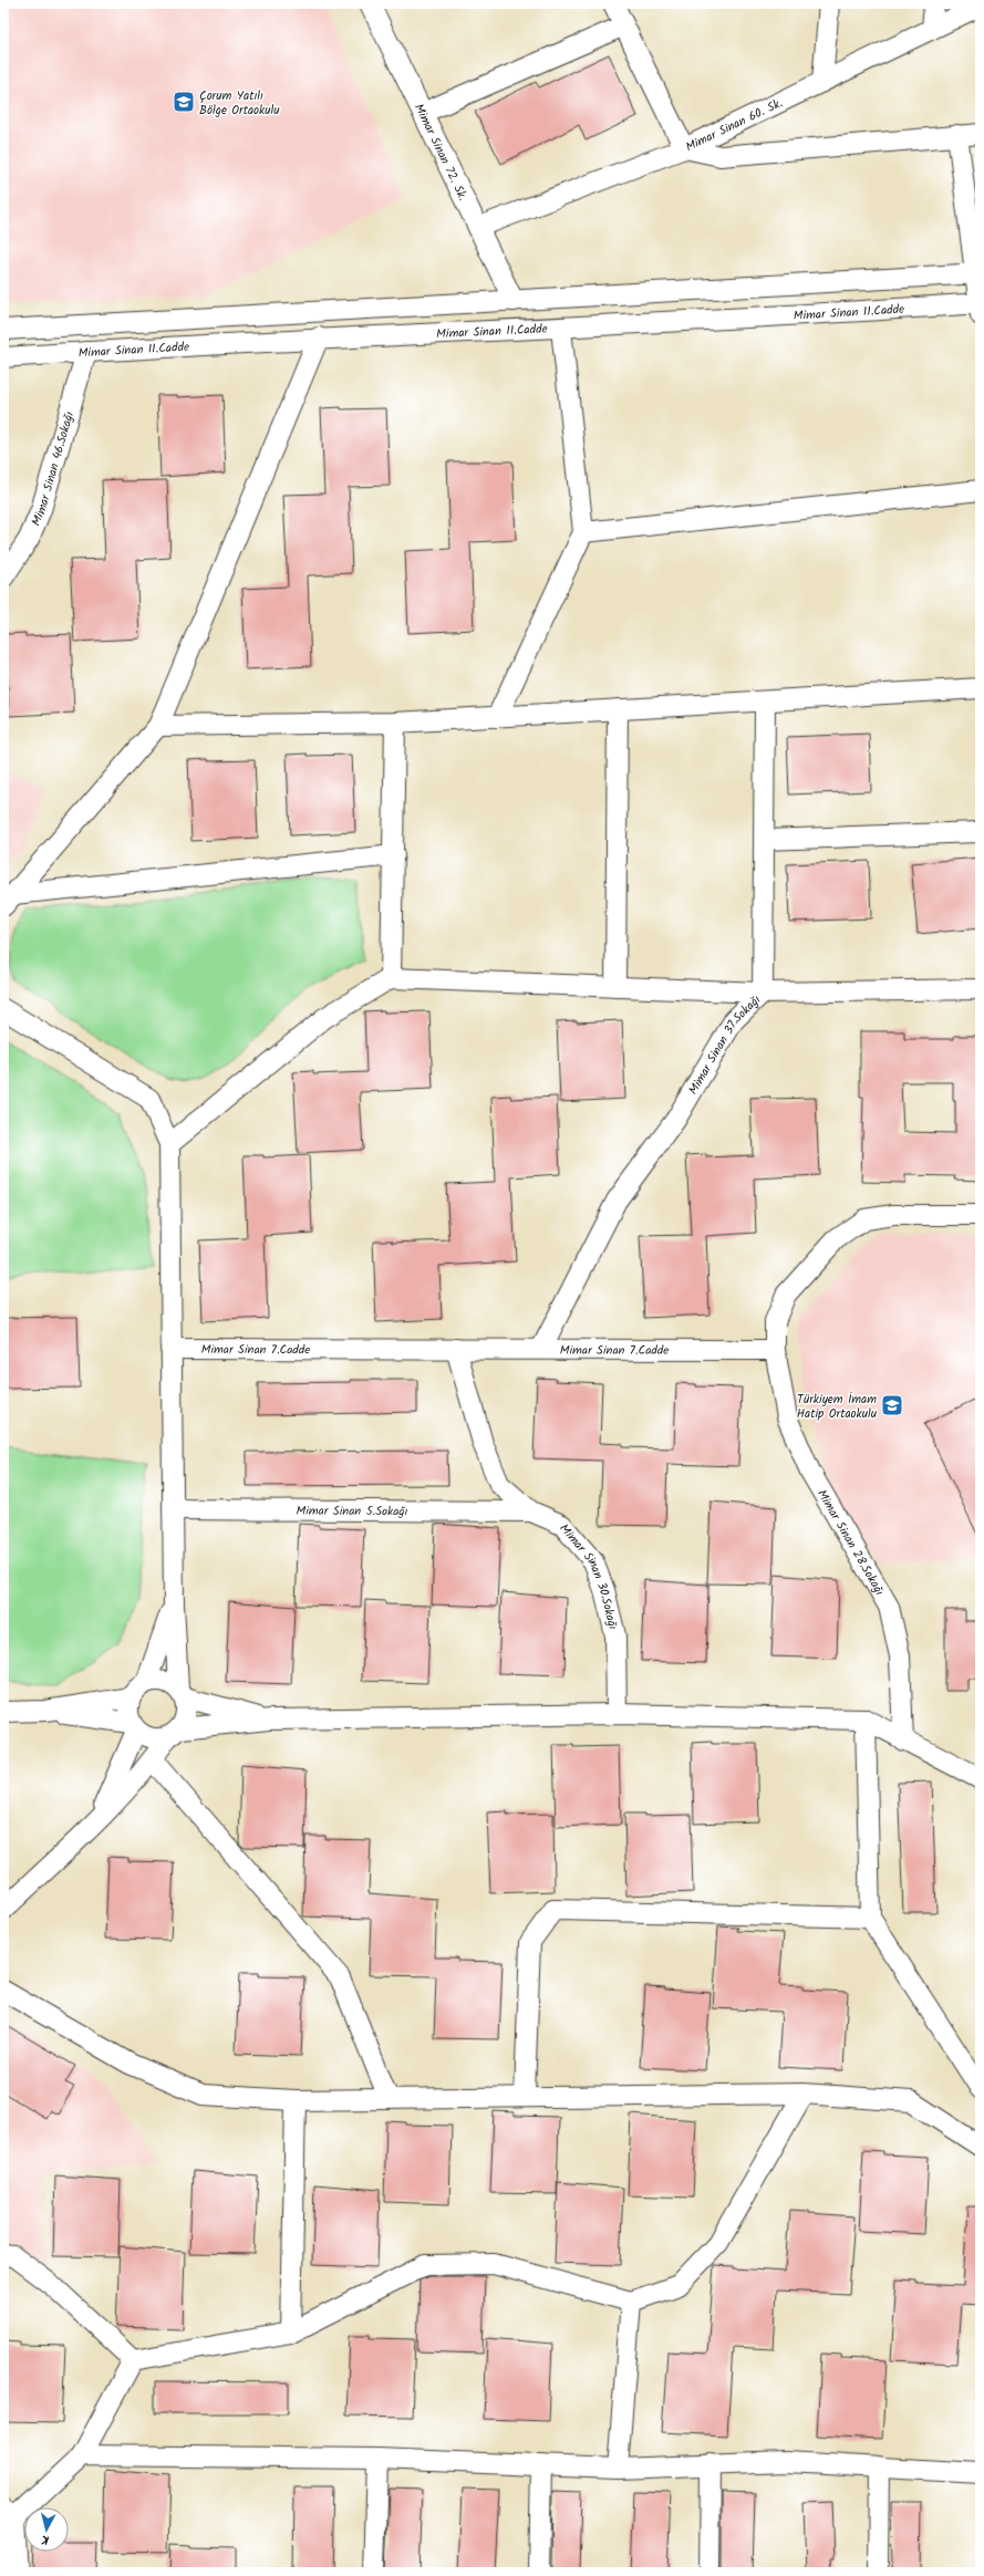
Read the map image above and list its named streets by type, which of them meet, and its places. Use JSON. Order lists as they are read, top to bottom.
{
  "streets": {
    "street": [
      "Mimar Sinan 60. Sk.",
      "Mimar Sinan 72. Sk.",
      "Mimar Sinan 11.Cadde",
      "Mimar Sinan 46.Sokağı",
      "Mimar Sinan 37.Sokağı",
      "Mimar Sinan 7.Cadde",
      "Mimar Sinan 5.Sokağı",
      "Mimar Sinan 28.Sokağı",
      "Mimar Sinan 30.Sokağı"
    ]
  },
  "crossings": [
    ["Mimar Sinan 60. Sk.", "Mimar Sinan 72. Sk."],
    ["Mimar Sinan 72. Sk.", "Mimar Sinan 11.Cadde"],
    ["Mimar Sinan 11.Cadde", "Mimar Sinan 46.Sokağı"],
    ["Mimar Sinan 37.Sokağı", "Mimar Sinan 7.Cadde"],
    ["Mimar Sinan 7.Cadde", "Mimar Sinan 28.Sokağı"],
    ["Mimar Sinan 7.Cadde", "Mimar Sinan 30.Sokağı"],
    ["Mimar Sinan 5.Sokağı", "Mimar Sinan 30.Sokağı"]
  ],
  "places": {
    "school or university": ["Çorum Yatılı Bölge Ortaokulu", "Türkiyem İmam Hatip Ortaokulu"]
  },
  "north": "bottom"
}
